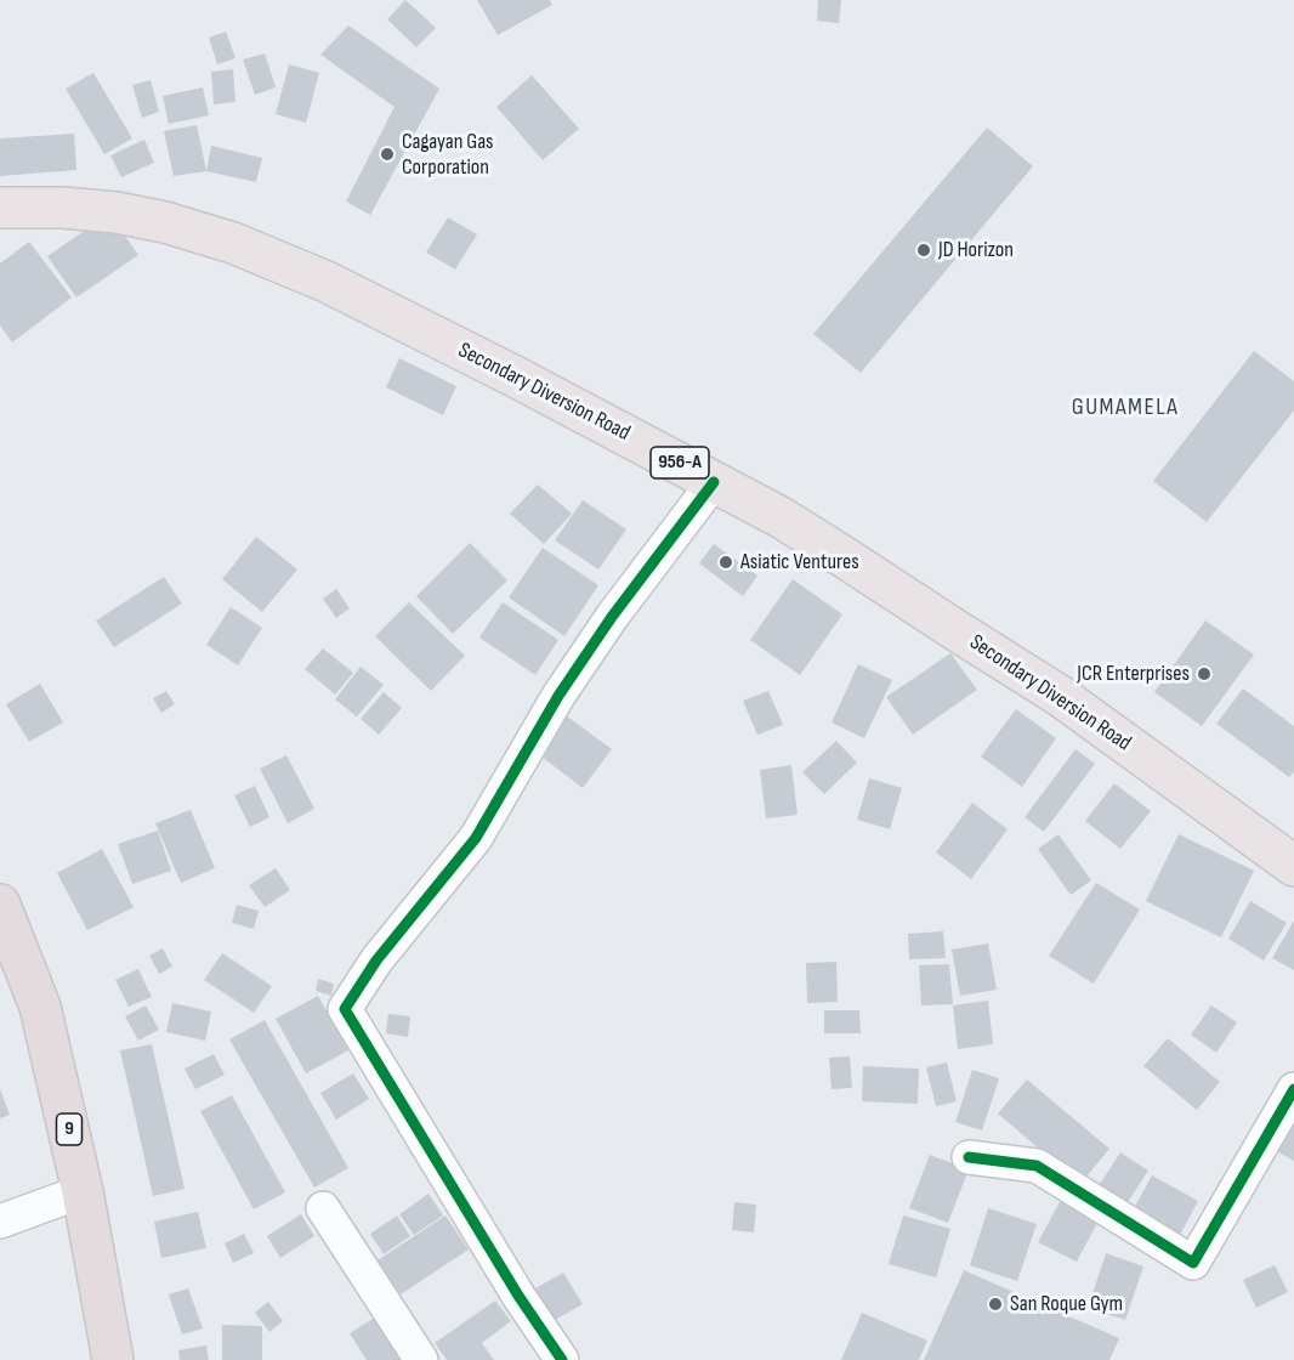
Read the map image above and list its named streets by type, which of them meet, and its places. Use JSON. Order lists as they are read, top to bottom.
{
  "streets": {
    "highway": ["9"],
    "main road": ["Secondary Diversion Road", "956-A"]
  },
  "districts": ["GUMAMELA"],
  "places": [
    "Cagayan Gas Corporation",
    "JD Horizon",
    "Asiatic Ventures",
    "JCR Enterprises",
    "San Roque Gym"
  ]
}
